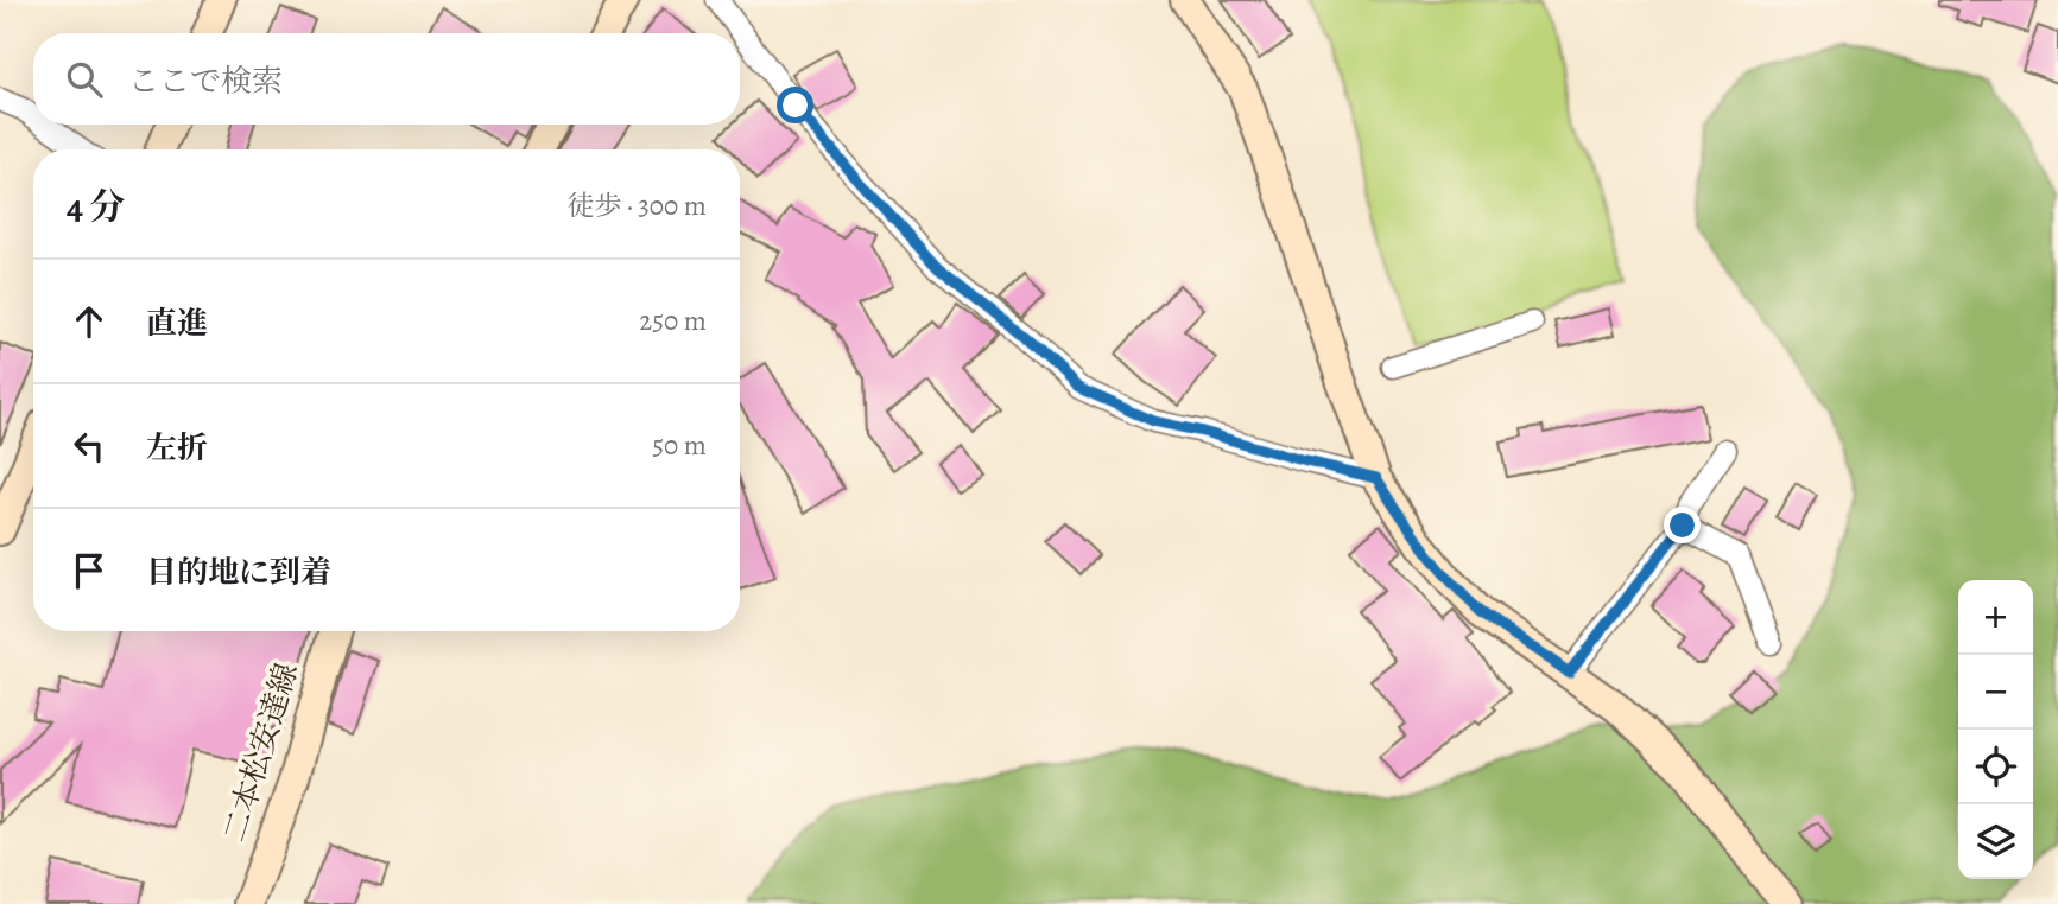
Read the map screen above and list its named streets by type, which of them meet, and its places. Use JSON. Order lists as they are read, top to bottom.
{
  "streets": {
    "street": ["二本松安達線"]
  },
  "page": {
    "search": "ここで検索",
    "heading": ["4 分", "徒歩 · 300 m"],
    "list": [
      ["直進", "250 m"],
      ["左折", "50 m"],
      "目的地に到着"
    ],
    "map_buttons": ["+", "−"]
  }
}
